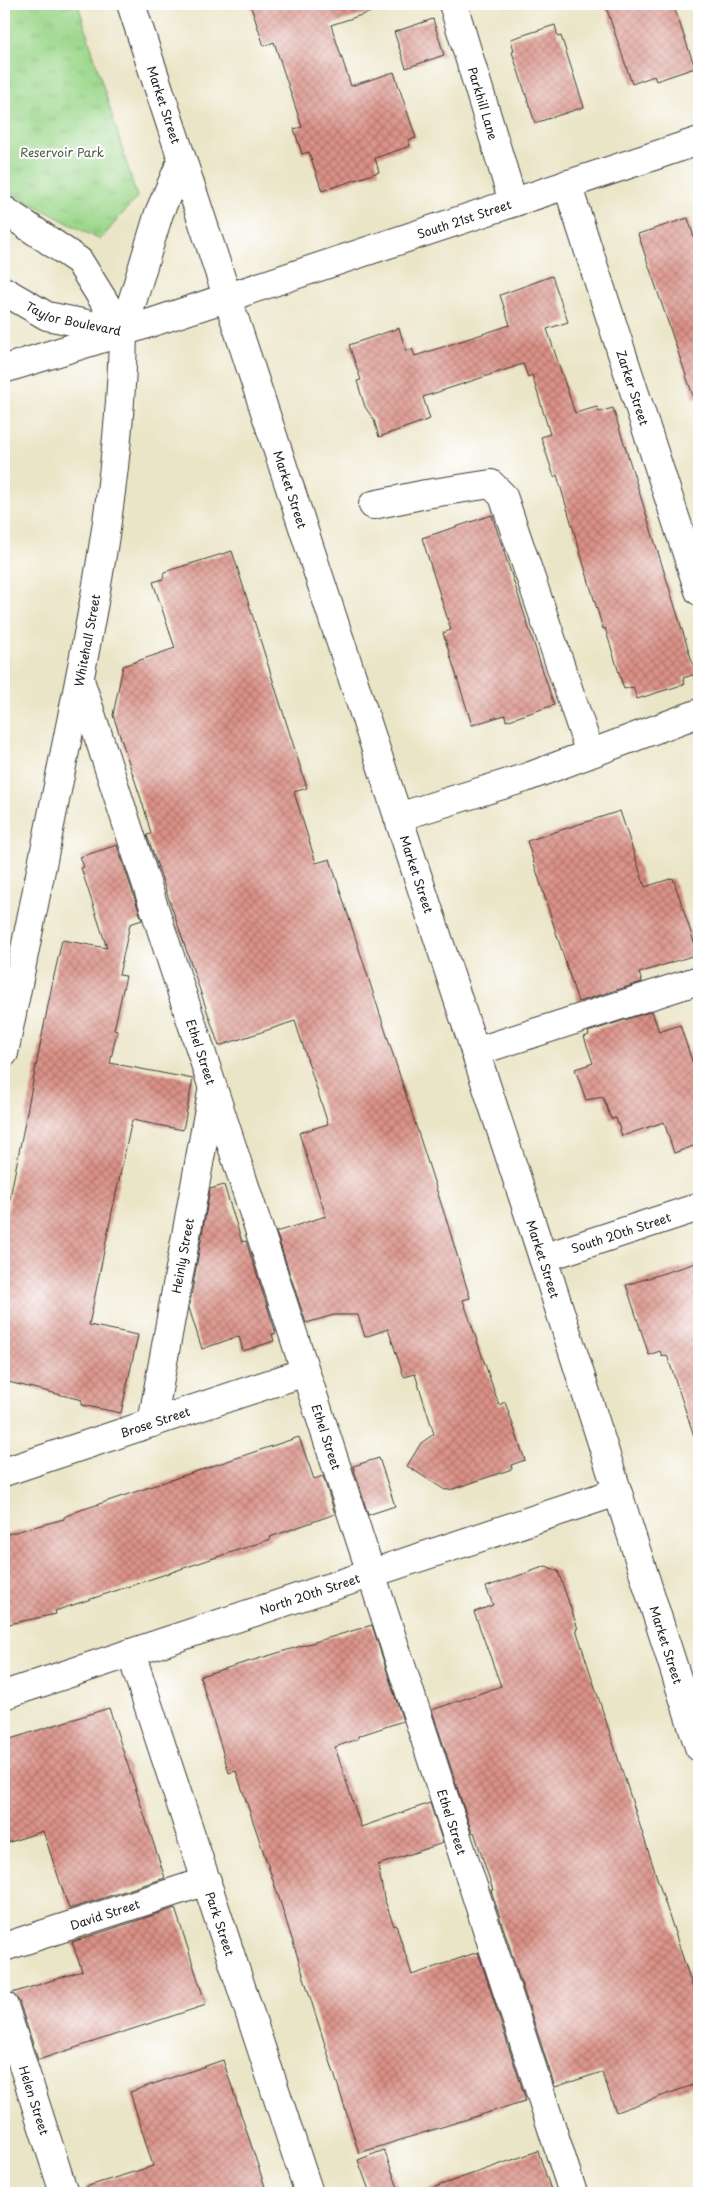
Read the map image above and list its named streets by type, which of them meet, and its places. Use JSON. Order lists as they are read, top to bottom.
{
  "streets": {
    "street": [
      "Parkhill Lane",
      "Market Street",
      "South 21st Street",
      "Taylor Boulevard",
      "Zarker Street",
      "Whitehall Street",
      "Ethel Street",
      "South 20th Street",
      "Heinly Street",
      "Brose Street",
      "North 20th Street",
      "David Street",
      "Park Street",
      "Helen Street"
    ]
  },
  "crossings": [
    ["Parkhill Lane", "South 21st Street"],
    ["Market Street", "South 21st Street"],
    ["Market Street", "Whitehall Street"],
    ["Market Street", "South 20th Street"],
    ["Market Street", "North 20th Street"],
    ["South 21st Street", "Zarker Street"],
    ["Taylor Boulevard", "Whitehall Street"],
    ["Whitehall Street", "Ethel Street"],
    ["Ethel Street", "Heinly Street"],
    ["Ethel Street", "Brose Street"],
    ["Ethel Street", "North 20th Street"],
    ["Heinly Street", "Brose Street"],
    ["North 20th Street", "Park Street"],
    ["David Street", "Park Street"]
  ],
  "parks": ["Reservoir Park"]
}
